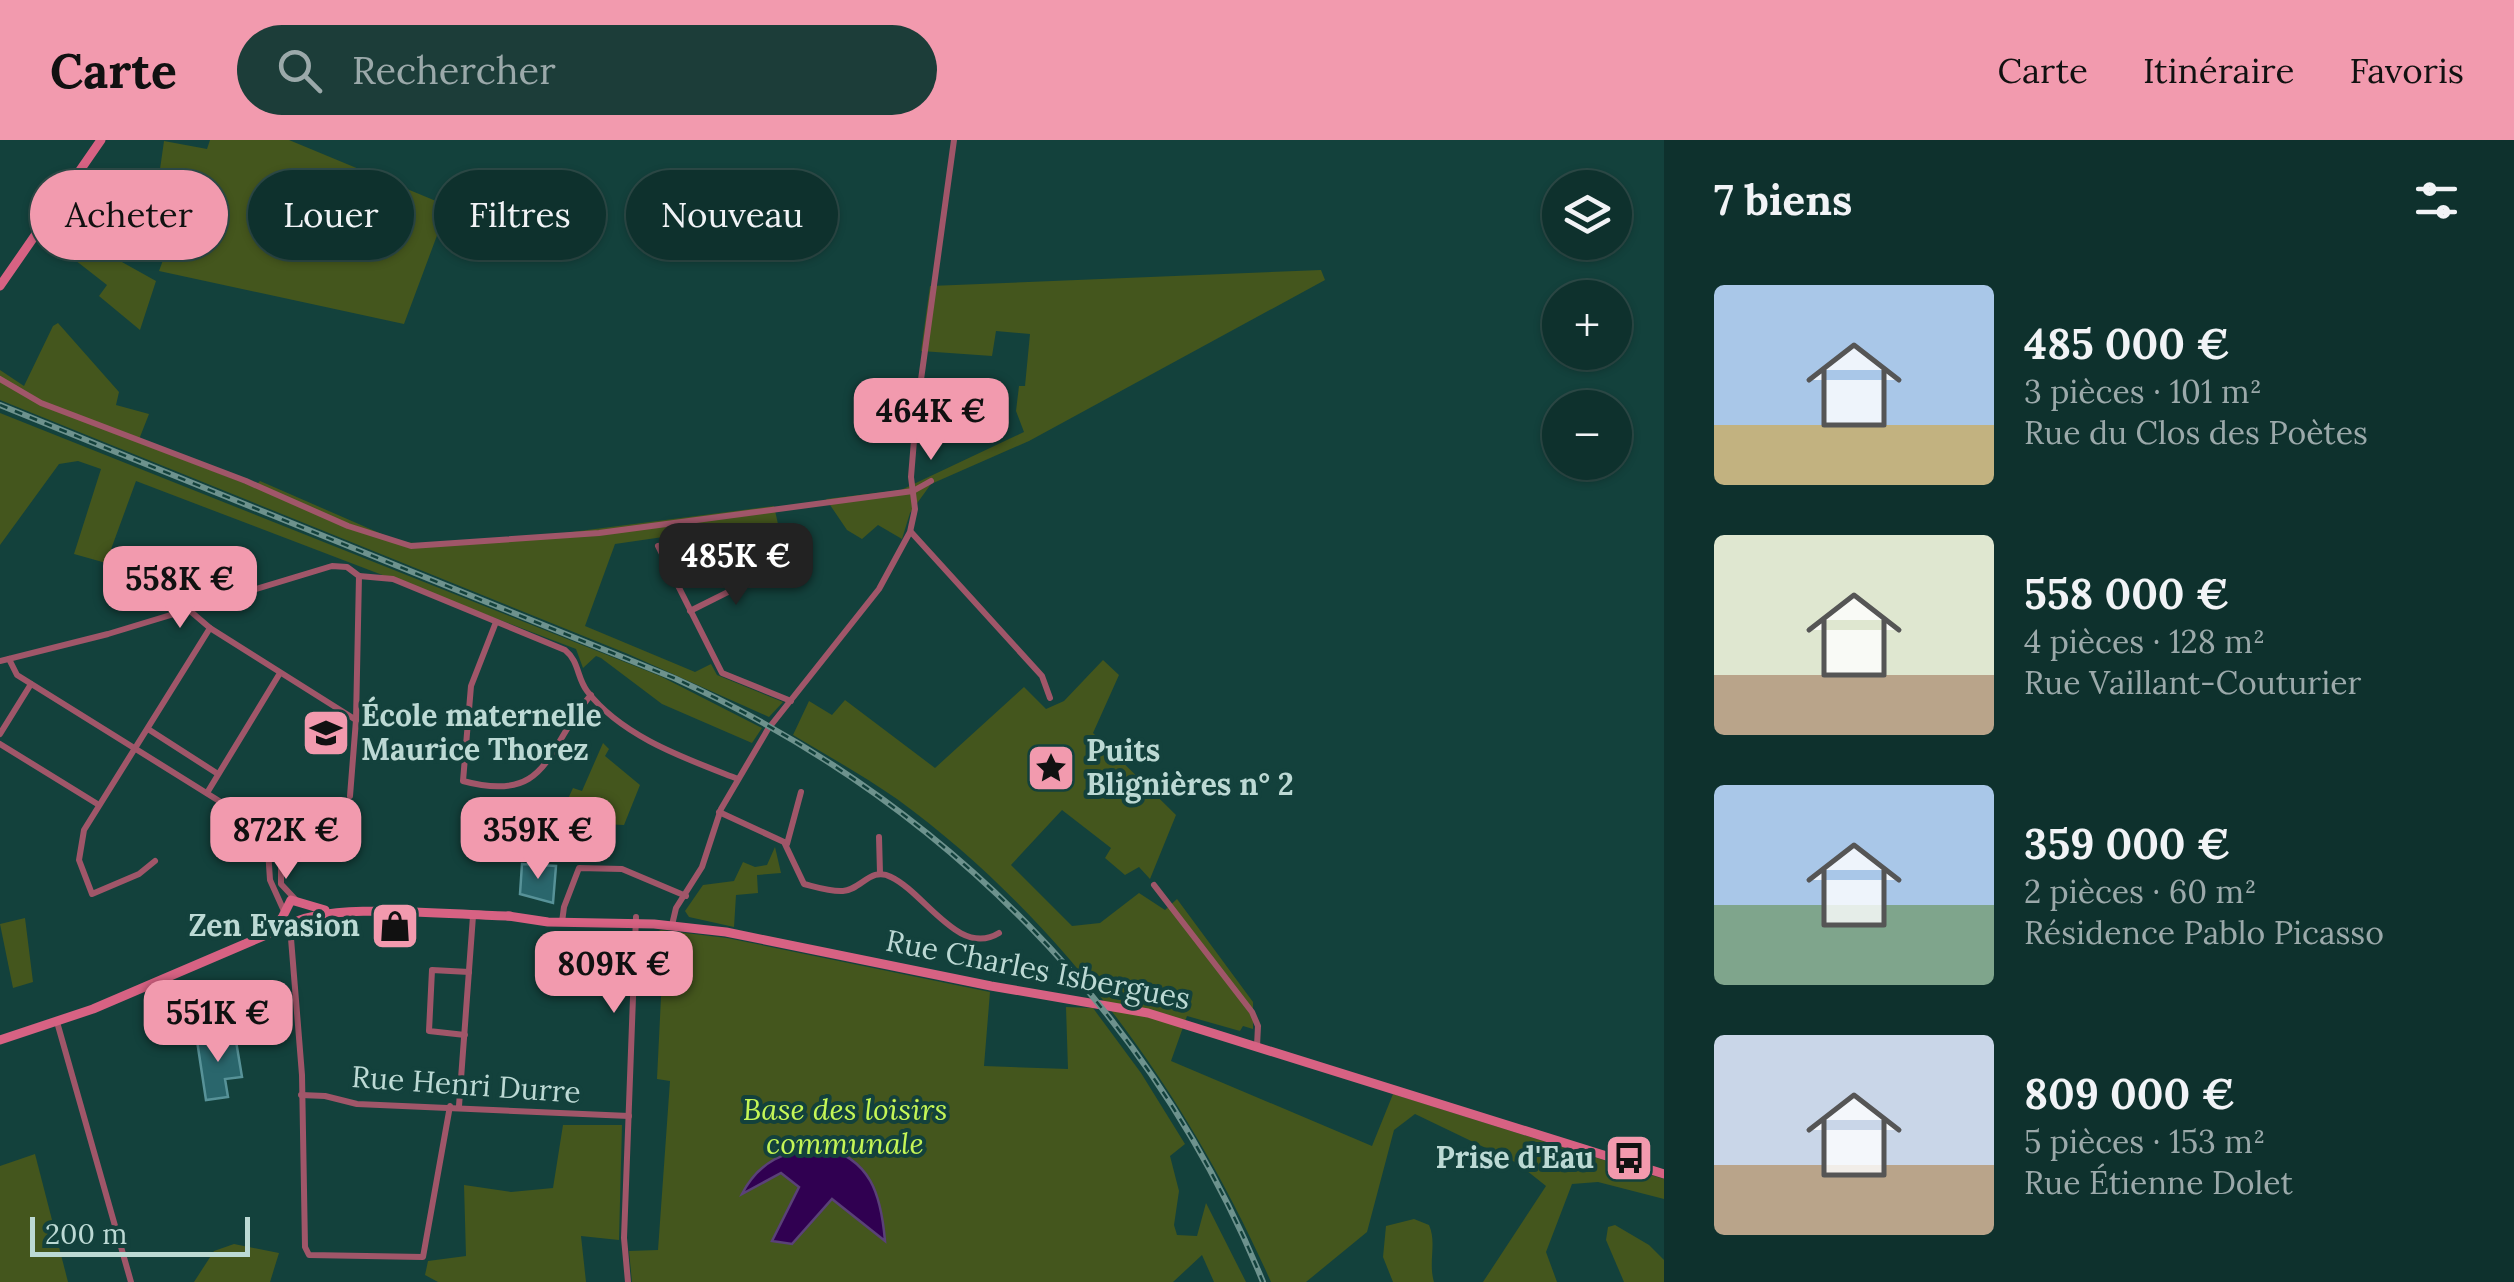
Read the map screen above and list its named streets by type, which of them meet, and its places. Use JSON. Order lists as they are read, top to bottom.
{
  "streets": {
    "main road": ["Rue Charles Isbergues"],
    "street": ["Rue Henri Durre"]
  },
  "parks": ["Base des loisirs communale"],
  "places": {
    "school or university": ["École maternelle Maurice Thorez"],
    "place": ["Puits Blignières n° 2"],
    "shop": ["Zen Evasion"],
    "bus stop": ["Prise d'Eau"]
  },
  "scale_bar": "200 m",
  "page": {
    "header": "Carte",
    "search": "Rechercher",
    "nav": ["Carte", "Itinéraire", "Favoris"],
    "heading": "7 biens",
    "map_buttons": ["+", "−"],
    "chip": [
      "Acheter",
      "Louer",
      "Filtres",
      "Nouveau"
    ],
    "list": [
      {
        "name": "485 000 €",
        "note": "3 pièces · 101 m² · Rue du Clos des Poètes"
      },
      {
        "name": "558 000 €",
        "note": "4 pièces · 128 m² · Rue Vaillant-Couturier"
      },
      {
        "name": "359 000 €",
        "note": "2 pièces · 60 m² · Résidence Pablo Picasso"
      },
      {
        "name": "809 000 €",
        "note": "5 pièces · 153 m² · Rue Étienne Dolet"
      }
    ],
    "price": [
      "464K €",
      "485K €",
      "558K €",
      "872K €",
      "359K €",
      "809K €",
      "551K €"
    ],
    "scale": "200 m"
  }
}
